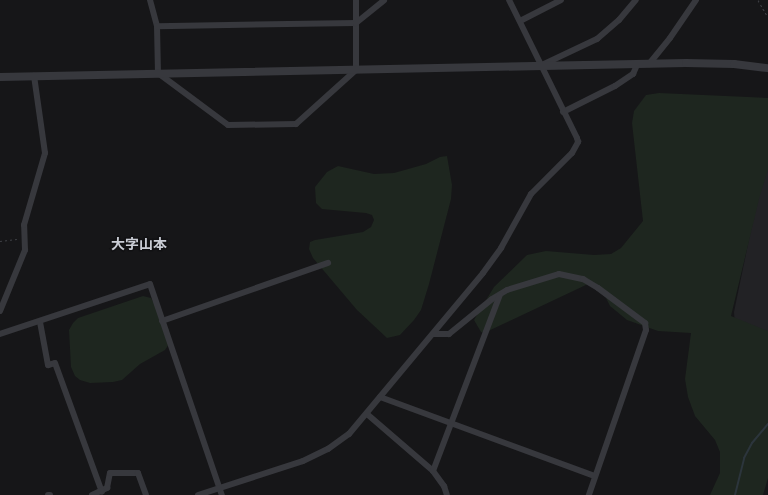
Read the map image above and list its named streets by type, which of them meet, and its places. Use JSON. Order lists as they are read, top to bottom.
{
  "districts": ["大字山本"]
}
